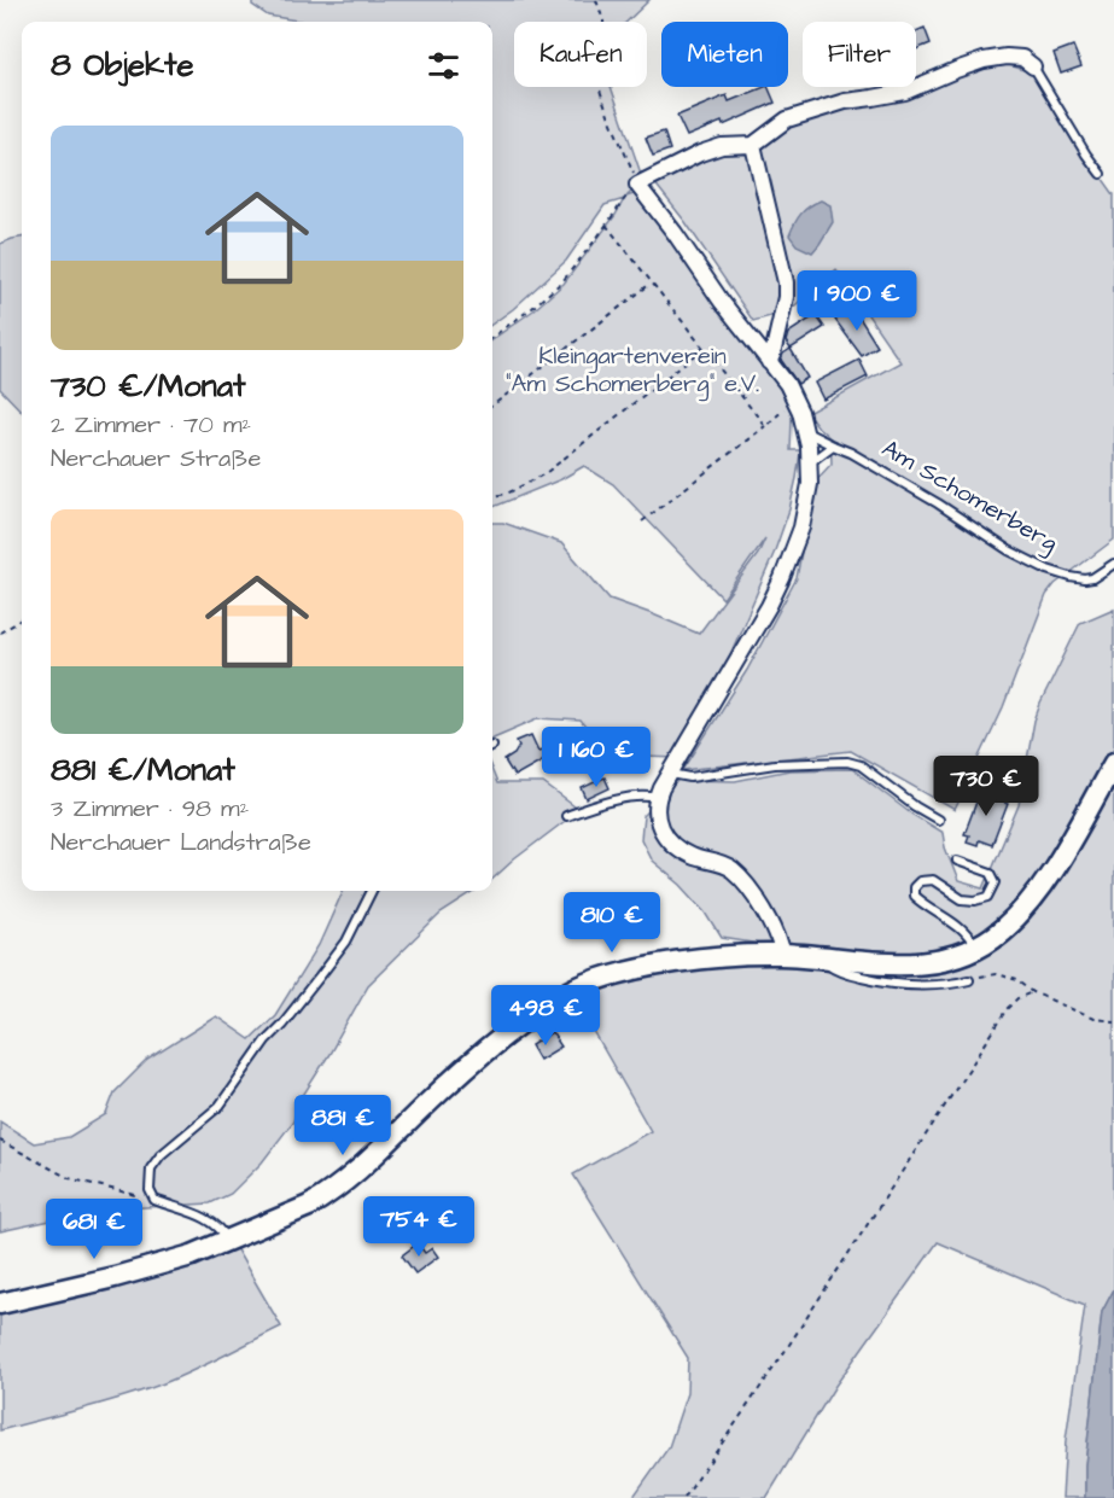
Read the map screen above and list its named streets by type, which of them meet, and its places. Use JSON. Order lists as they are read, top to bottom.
{
  "streets": {
    "lane": ["Am Schomerberg"]
  },
  "parks": ["Kleingartenverein \"Am Schomerberg\" e.V."],
  "page": {
    "chip": ["Kaufen", "Mieten", "Filter"],
    "heading": "8 Objekte",
    "list": [
      {
        "name": "730 €/Monat",
        "note": "2 Zimmer · 70 m² · Nerchauer Straße"
      },
      {
        "name": "881 €/Monat",
        "note": "3 Zimmer · 98 m² · Nerchauer Landstraße"
      }
    ],
    "price": [
      "1 900 €",
      "1 160 €",
      "730 €",
      "810 €",
      "498 €",
      "881 €",
      "754 €",
      "681 €"
    ]
  }
}
